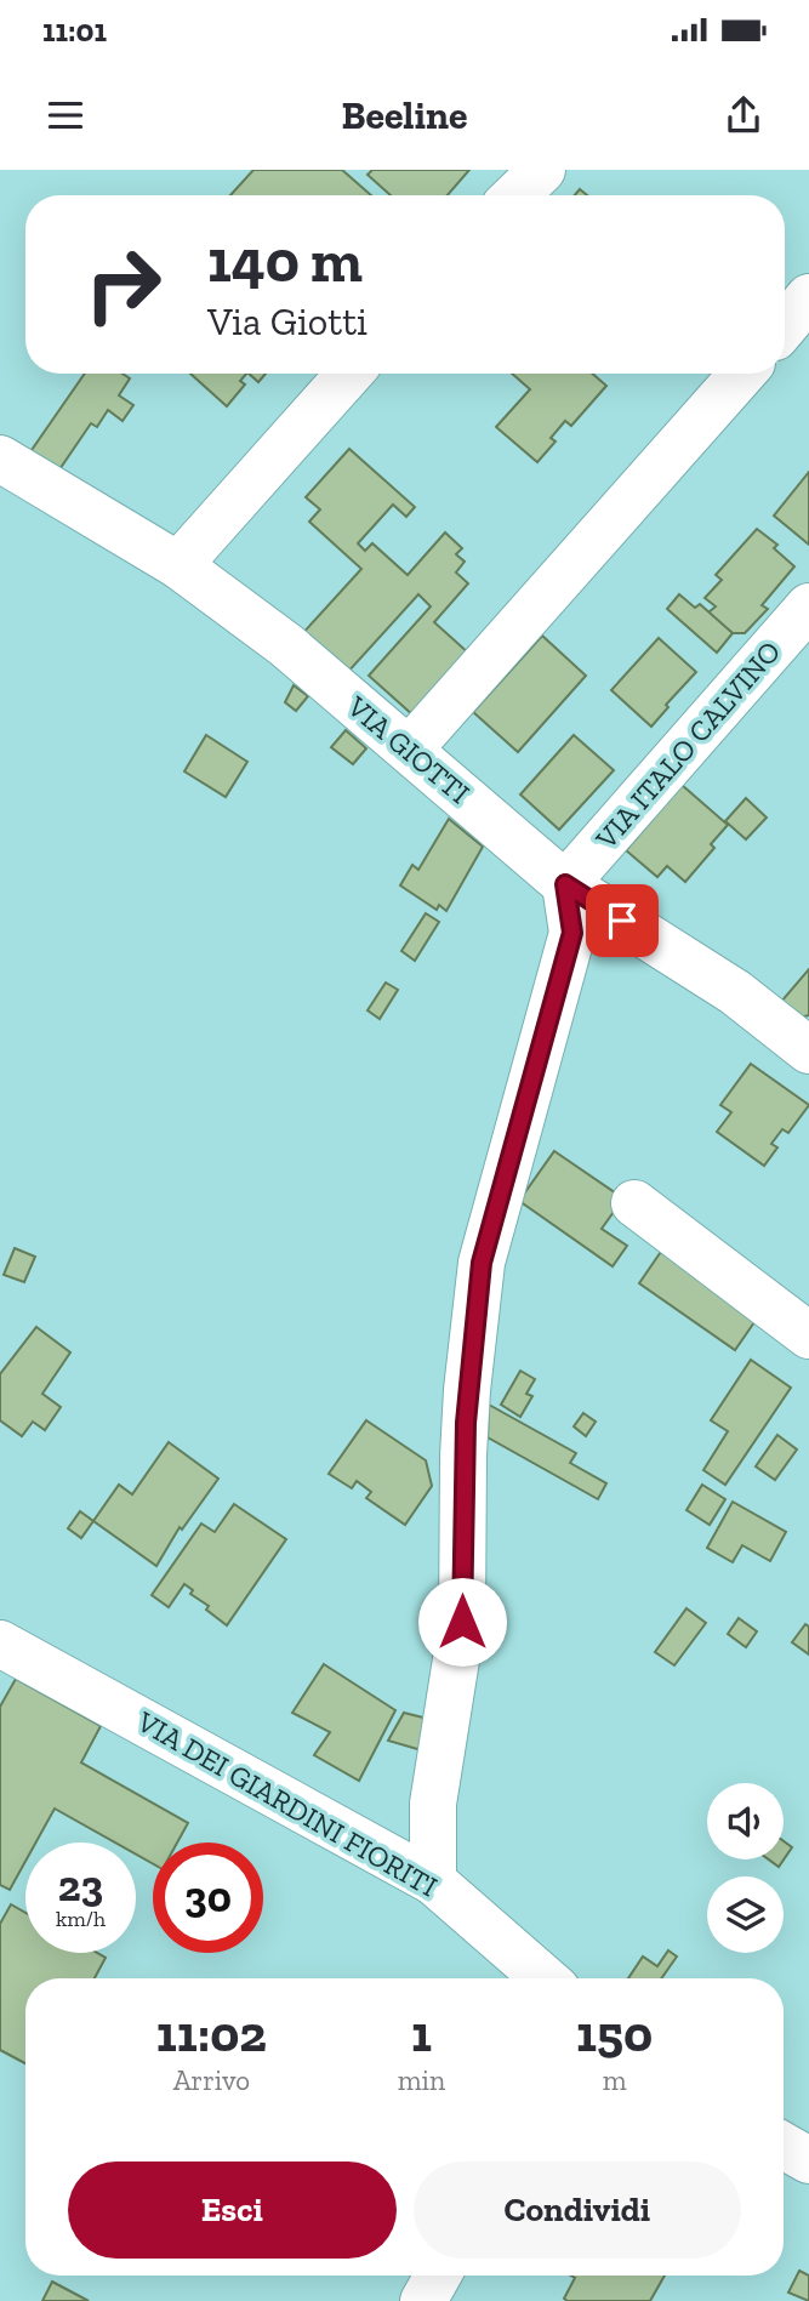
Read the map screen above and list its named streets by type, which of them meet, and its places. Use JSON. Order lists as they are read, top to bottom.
{
  "streets": {
    "street": ["VIA ITALO CALVINO", "VIA GIOTTI", "VIA DEI GIARDINI FIORITI"]
  },
  "crossings": [
    ["VIA ITALO CALVINO", "VIA GIOTTI"]
  ],
  "page": {
    "status": "11:01",
    "header": "Beeline",
    "turn": ["140 m", "Via Giotti"],
    "speed": "23 km/h",
    "limit": "30",
    "eta": [
      "11:02",
      "Arrivo",
      "1",
      "min",
      "150",
      "m"
    ],
    "buttons": ["Esci", "Condividi"]
  }
}
